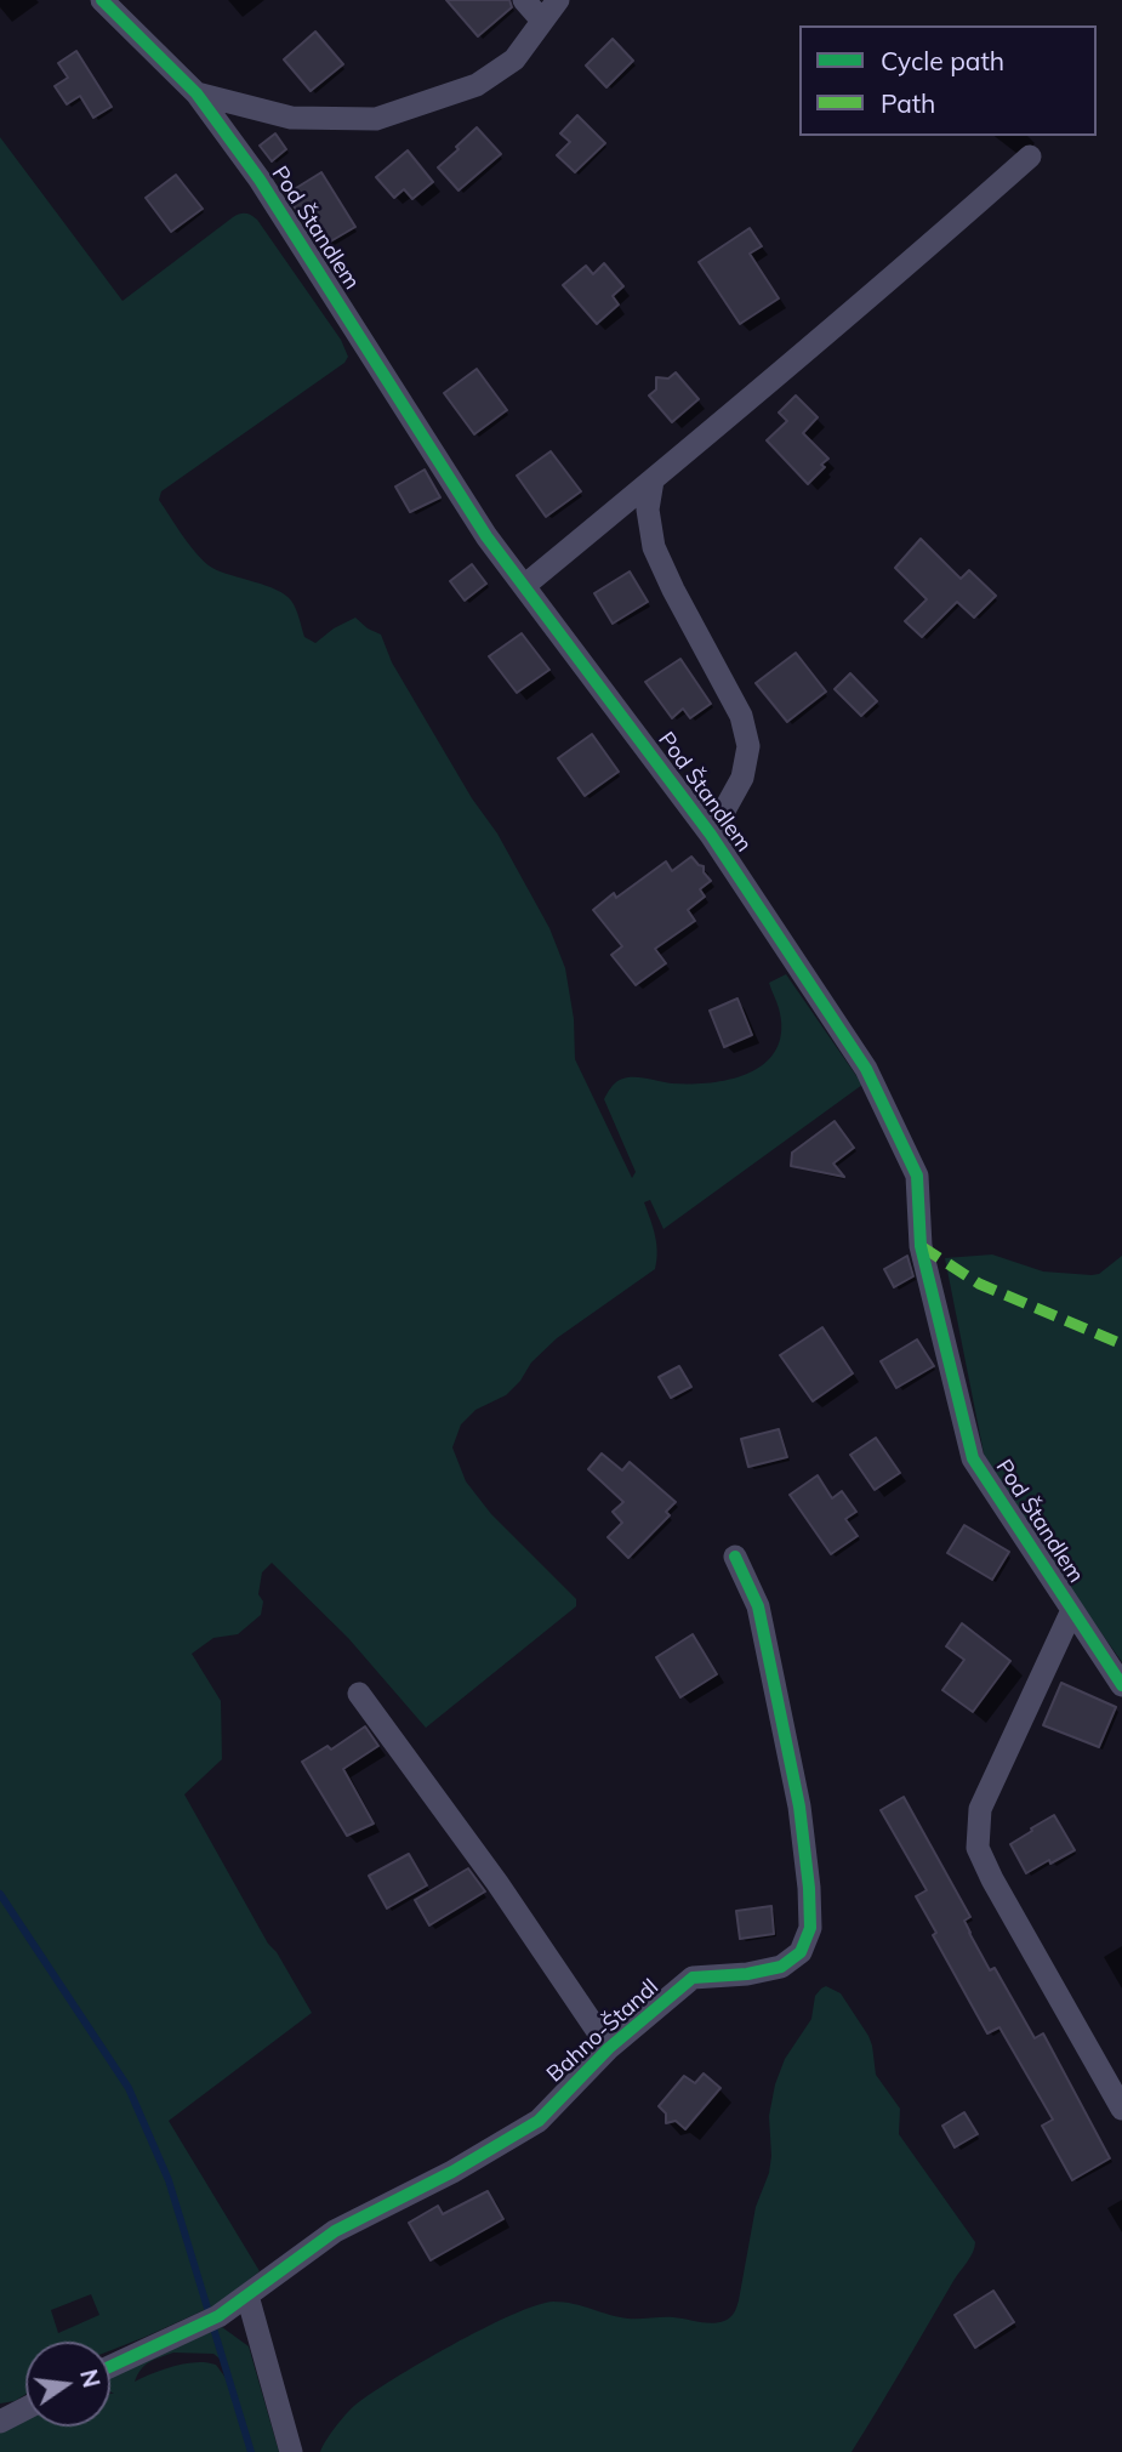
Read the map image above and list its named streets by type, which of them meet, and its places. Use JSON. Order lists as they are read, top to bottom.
{
  "streets": {
    "street": ["Pod Štandlem", "Bahno-Štandl"]
  },
  "legend": ["Cycle path", "Path"],
  "north": "right"
}
